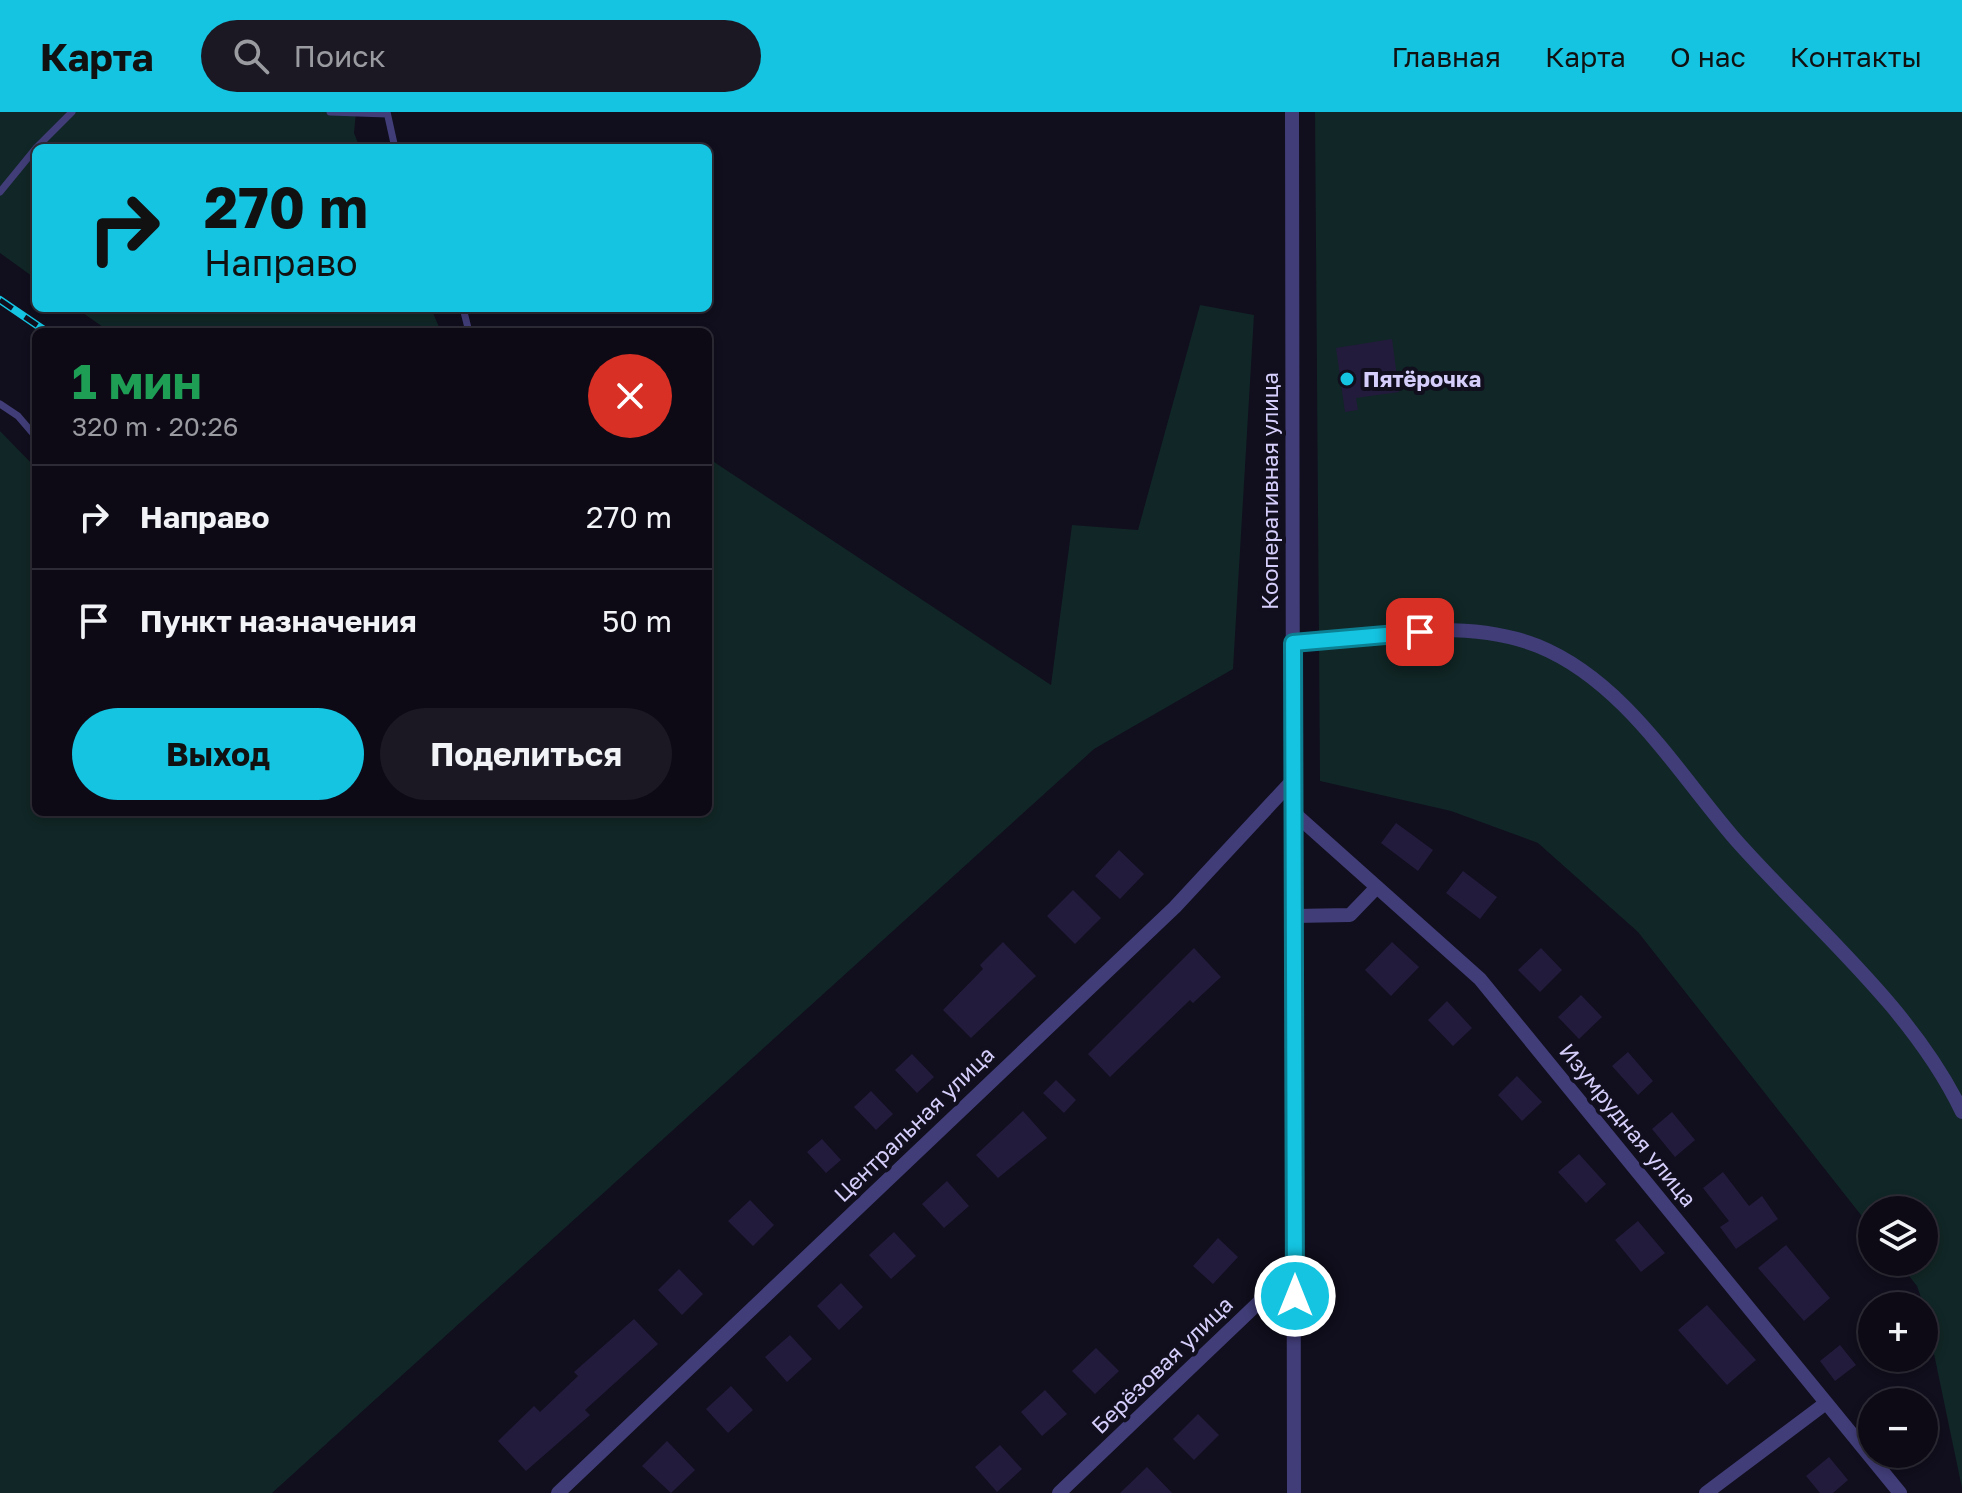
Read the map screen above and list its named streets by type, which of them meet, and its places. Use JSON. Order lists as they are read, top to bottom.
{
  "streets": {
    "street": [
      "Кооперативная улица",
      "Центральная улица",
      "Изумрудная улица",
      "Берёзовая улица"
    ]
  },
  "crossings": [
    ["Кооперативная улица", "Центральная улица"],
    ["Кооперативная улица", "Изумрудная улица"],
    ["Кооперативная улица", "Берёзовая улица"]
  ],
  "places": ["Пятёрочка"],
  "page": {
    "header": "Карта",
    "search": "Поиск",
    "nav": [
      "Главная",
      "Карта",
      "О нас",
      "Контакты"
    ],
    "turn": ["270 m", "Направо"],
    "heading": ["1 мин", "320 m · 20:26"],
    "list": [
      {
        "name": "Направо",
        "value": "270 m"
      },
      {
        "name": "Пункт назначения",
        "value": "50 m"
      }
    ],
    "buttons": ["Выход", "Поделиться"],
    "map_buttons": ["+", "−"]
  }
}
